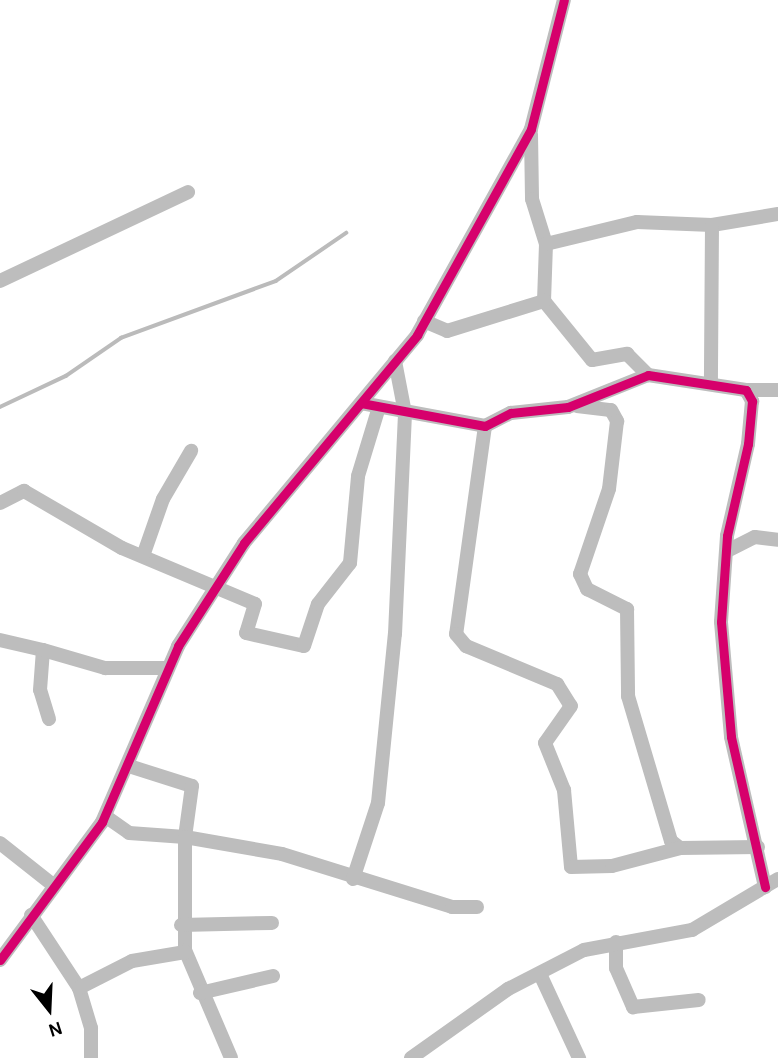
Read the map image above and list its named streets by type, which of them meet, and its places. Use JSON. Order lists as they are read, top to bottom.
{
  "north": "bottom"
}
